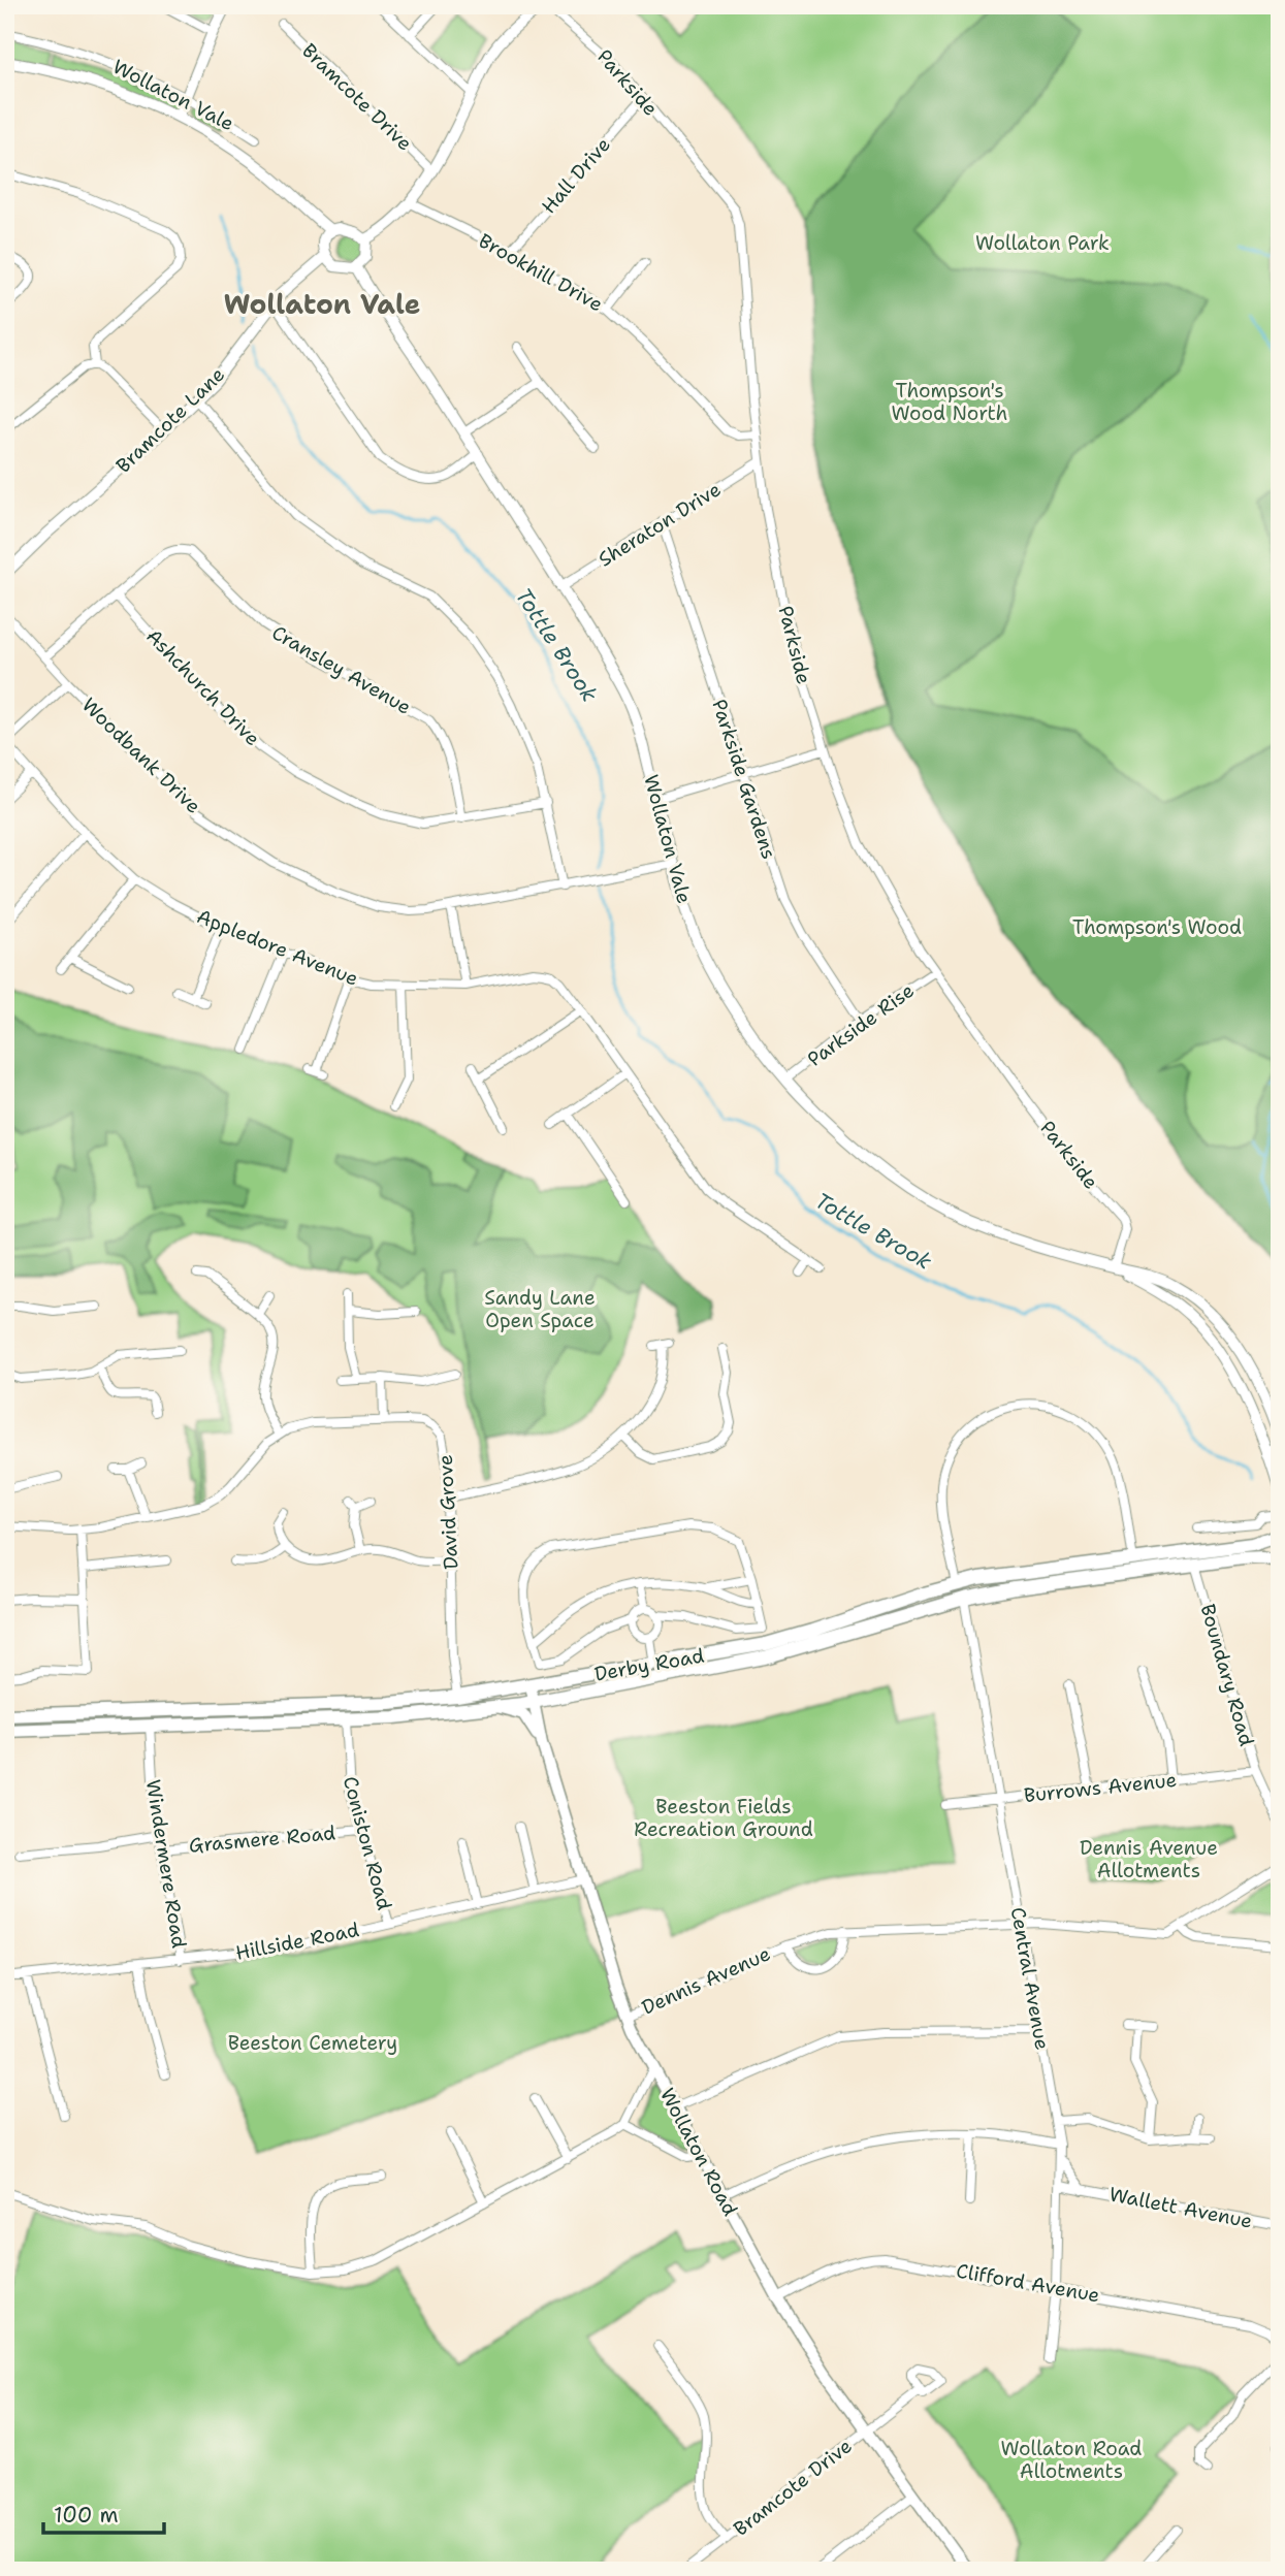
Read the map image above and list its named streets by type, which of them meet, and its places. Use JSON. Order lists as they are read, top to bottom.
{
  "streets": {
    "highway": ["Derby Road"],
    "main road": ["Wollaton Road"],
    "street": [
      "Parkside",
      "Wollaton Vale",
      "Bramcote Drive",
      "Hall Drive",
      "Brookhill Drive",
      "Bramcote Lane",
      "Sheraton Drive",
      "Cransley Avenue",
      "Ashchurch Drive",
      "Woodbank Drive",
      "Parkside Gardens",
      "Appledore Avenue",
      "Parkside Rise",
      "David Grove",
      "Boundary Road",
      "Burrows Avenue",
      "Grasmere Road",
      "Coniston Road",
      "Windermere Road",
      "Hillside Road",
      "Central Avenue",
      "Dennis Avenue",
      "Wallett Avenue",
      "Clifford Avenue"
    ]
  },
  "crossings": [
    ["Parkside", "Wollaton Vale"],
    ["Parkside", "Hall Drive"],
    ["Parkside", "Brookhill Drive"],
    ["Parkside", "Sheraton Drive"],
    ["Parkside", "Parkside Rise"],
    ["Wollaton Vale", "Bramcote Lane"],
    ["Wollaton Vale", "Sheraton Drive"],
    ["Wollaton Vale", "Woodbank Drive"],
    ["Wollaton Vale", "Parkside Rise"],
    ["Bramcote Drive", "Wollaton Road"],
    ["Hall Drive", "Brookhill Drive"],
    ["Sheraton Drive", "Parkside Gardens"],
    ["Cransley Avenue", "Ashchurch Drive"],
    ["Cransley Avenue", "Woodbank Drive"],
    ["Parkside Gardens", "Parkside Rise"],
    ["David Grove", "Derby Road"],
    ["Derby Road", "Boundary Road"],
    ["Derby Road", "Coniston Road"],
    ["Derby Road", "Windermere Road"],
    ["Derby Road", "Central Avenue"],
    ["Derby Road", "Wollaton Road"],
    ["Boundary Road", "Burrows Avenue"],
    ["Burrows Avenue", "Central Avenue"],
    ["Grasmere Road", "Coniston Road"],
    ["Grasmere Road", "Windermere Road"],
    ["Coniston Road", "Hillside Road"],
    ["Windermere Road", "Hillside Road"],
    ["Hillside Road", "Wollaton Road"],
    ["Central Avenue", "Dennis Avenue"],
    ["Central Avenue", "Wallett Avenue"],
    ["Central Avenue", "Clifford Avenue"],
    ["Dennis Avenue", "Wollaton Road"],
    ["Wollaton Road", "Clifford Avenue"]
  ],
  "districts": ["Wollaton Vale"],
  "water": ["Tottle Brook"],
  "parks": [
    "Wollaton Park",
    "Thompson's Wood North",
    "Thompson's Wood",
    "Sandy Lane Open Space",
    "Beeston Fields Recreation Ground",
    "Dennis Avenue Allotments",
    "Beeston Cemetery",
    "Wollaton Road Allotments"
  ],
  "scale_bar": "100 m"
}
